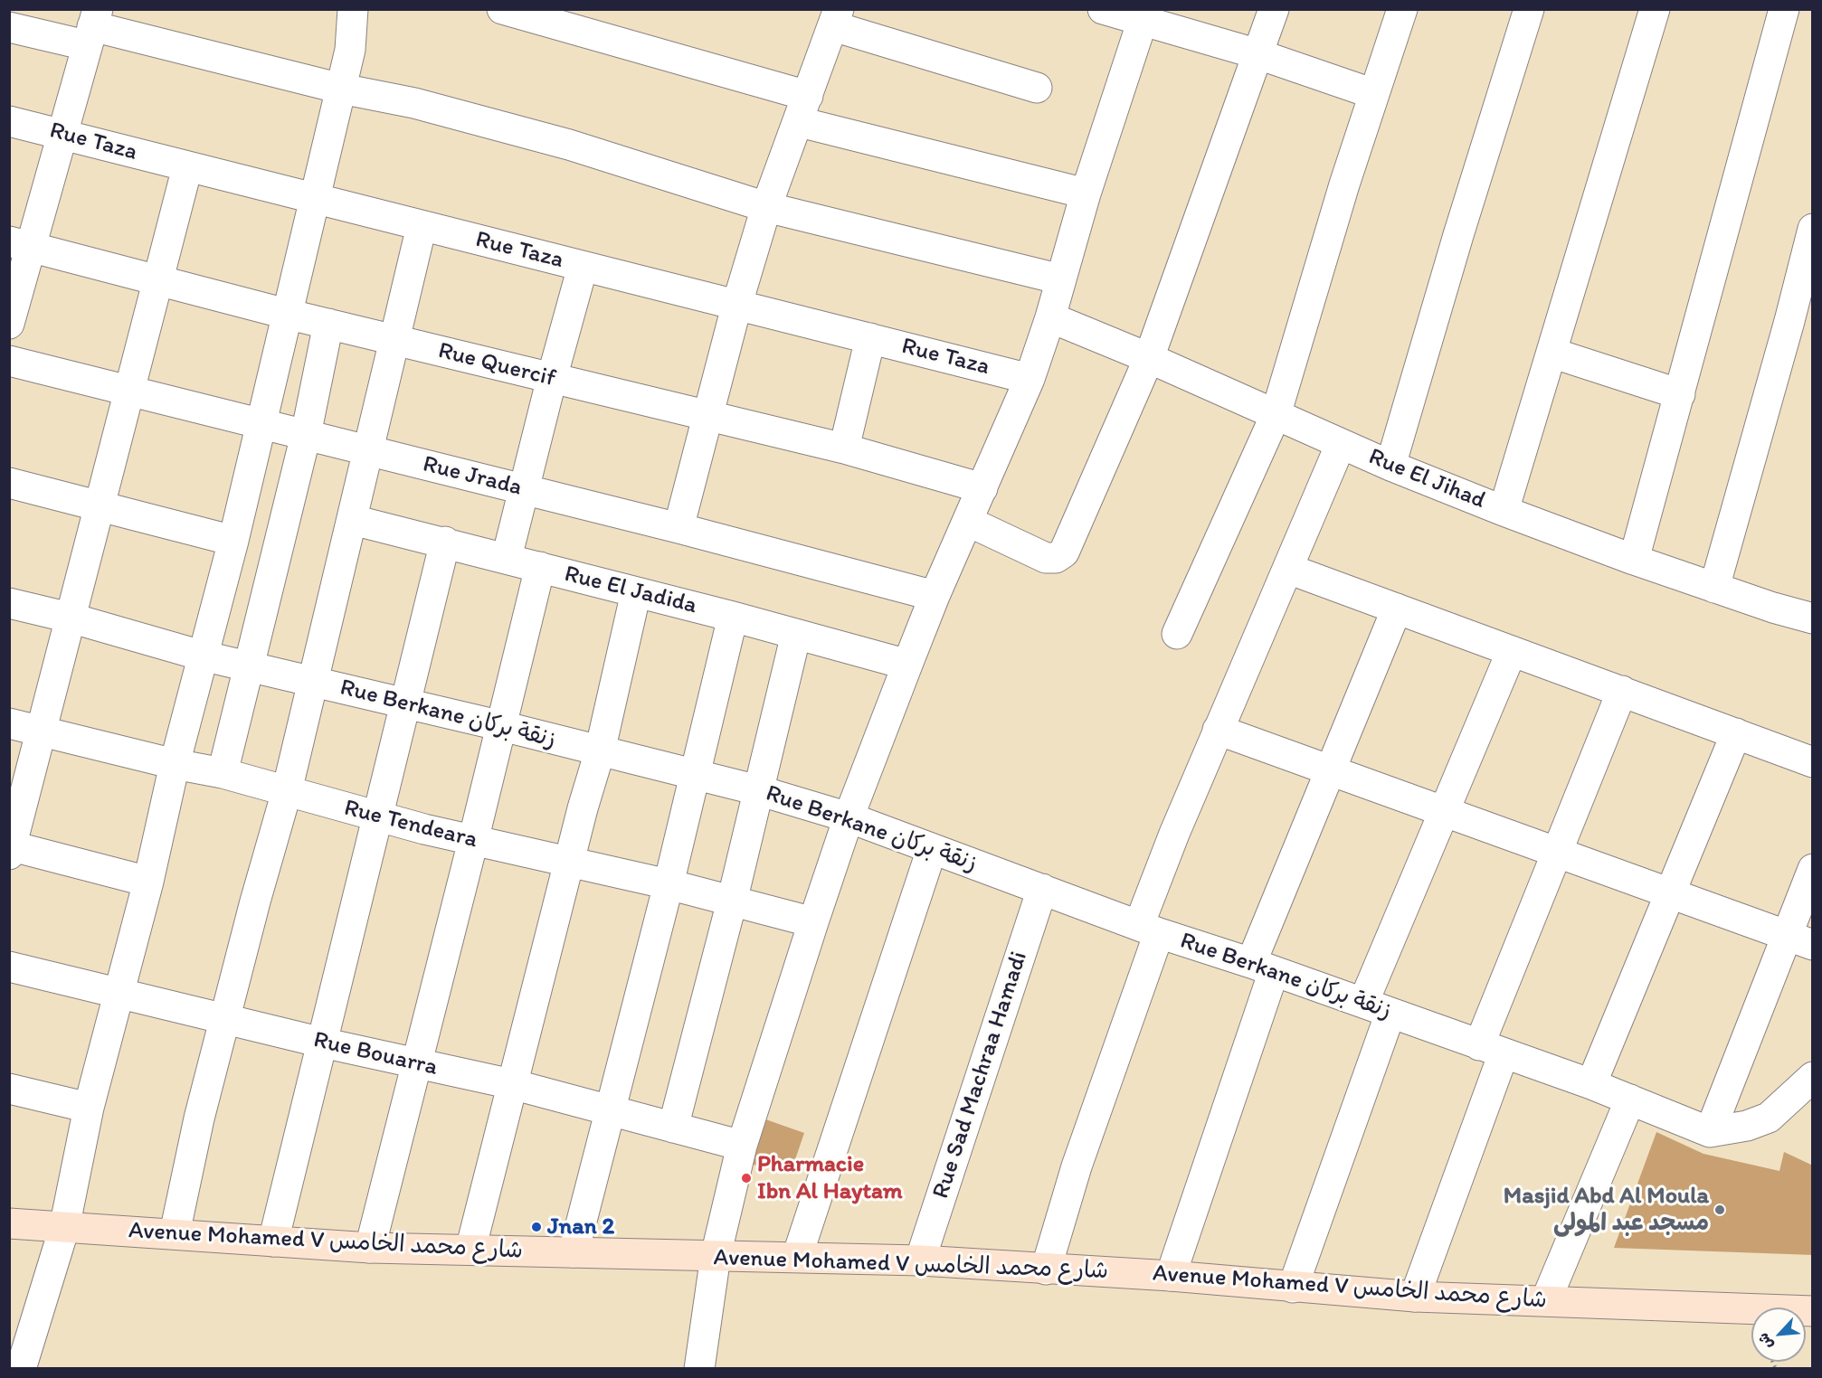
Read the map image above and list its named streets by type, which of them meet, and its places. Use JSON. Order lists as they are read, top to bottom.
{
  "streets": {
    "street": [
      "Rue Taza",
      "Rue Quercif",
      "Rue Jrada",
      "Rue El Jihad",
      "Rue El Jadida",
      "Rue Berkane زنقة بركان",
      "Rue Tendeara",
      "Rue Bouarra",
      "Rue Sad Machraa Hamadi",
      "Avenue Mohamed V شارع محمد الخامس"
    ]
  },
  "crossings": [
    ["Rue Berkane زنقة بركان", "Rue Sad Machraa Hamadi"],
    ["Rue Sad Machraa Hamadi", "Avenue Mohamed V شارع محمد الخامس"]
  ],
  "places": ["Pharmacie Ibn Al Haytam", "Masjid Abd Al Moula مسجد عبد المولى", "Jnan 2"],
  "north": "bottom left"
}
